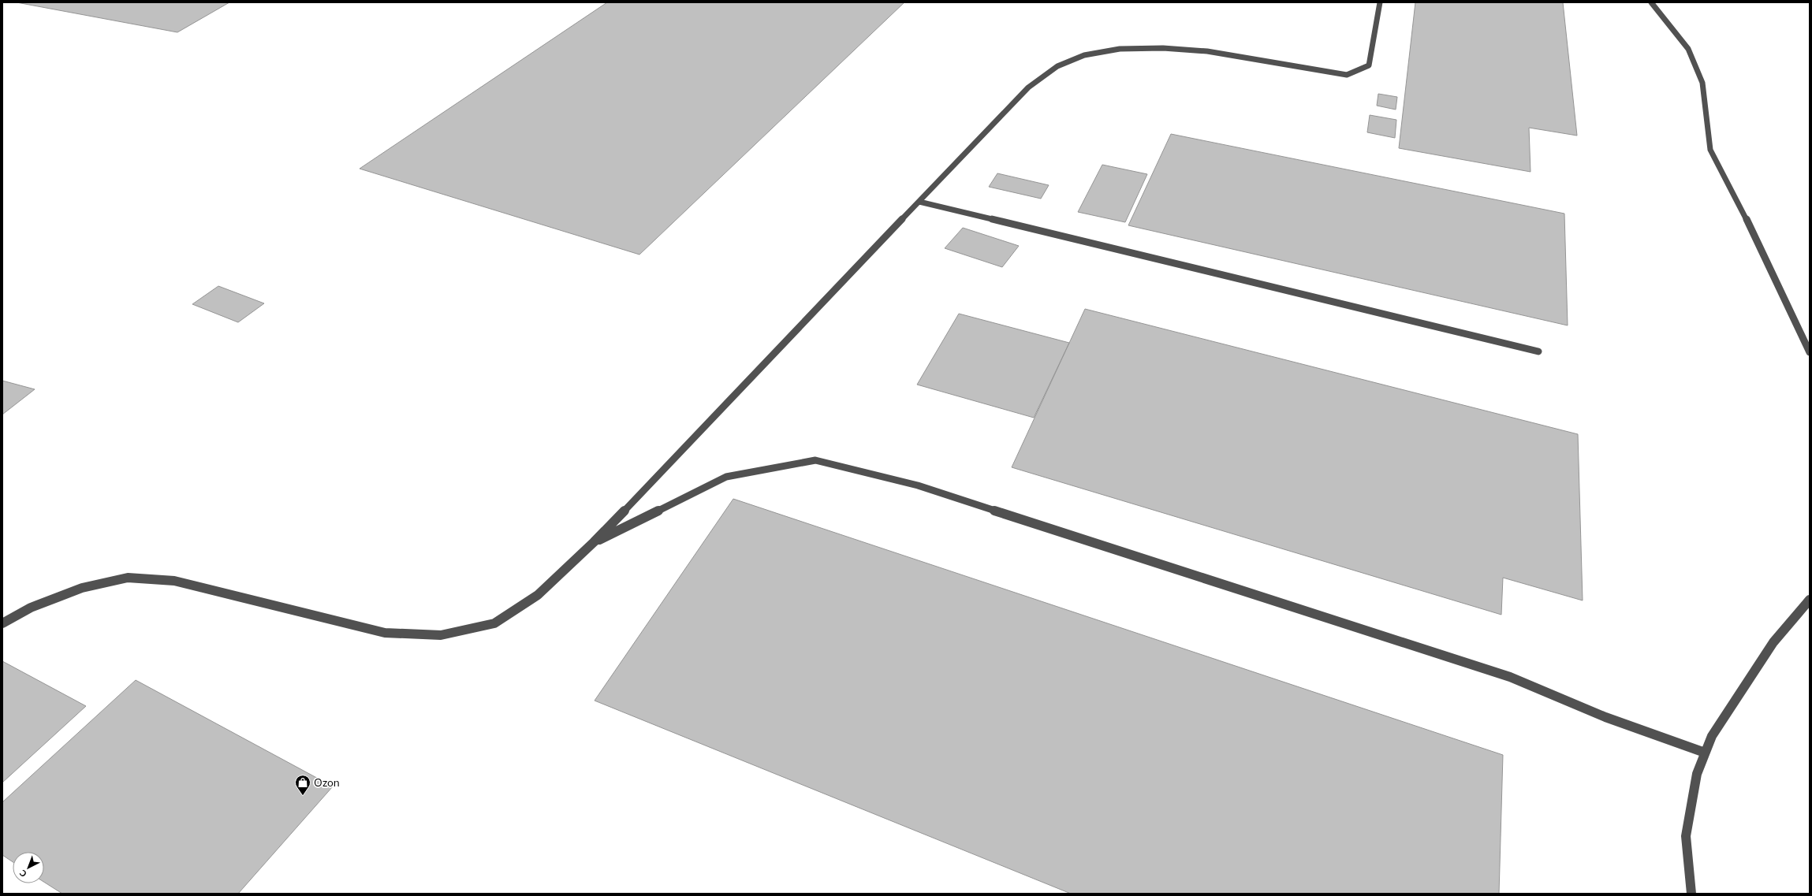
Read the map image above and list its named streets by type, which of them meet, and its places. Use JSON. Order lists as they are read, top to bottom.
{
  "places": {
    "shop": ["Ozon"]
  },
  "north": "bottom left"
}
